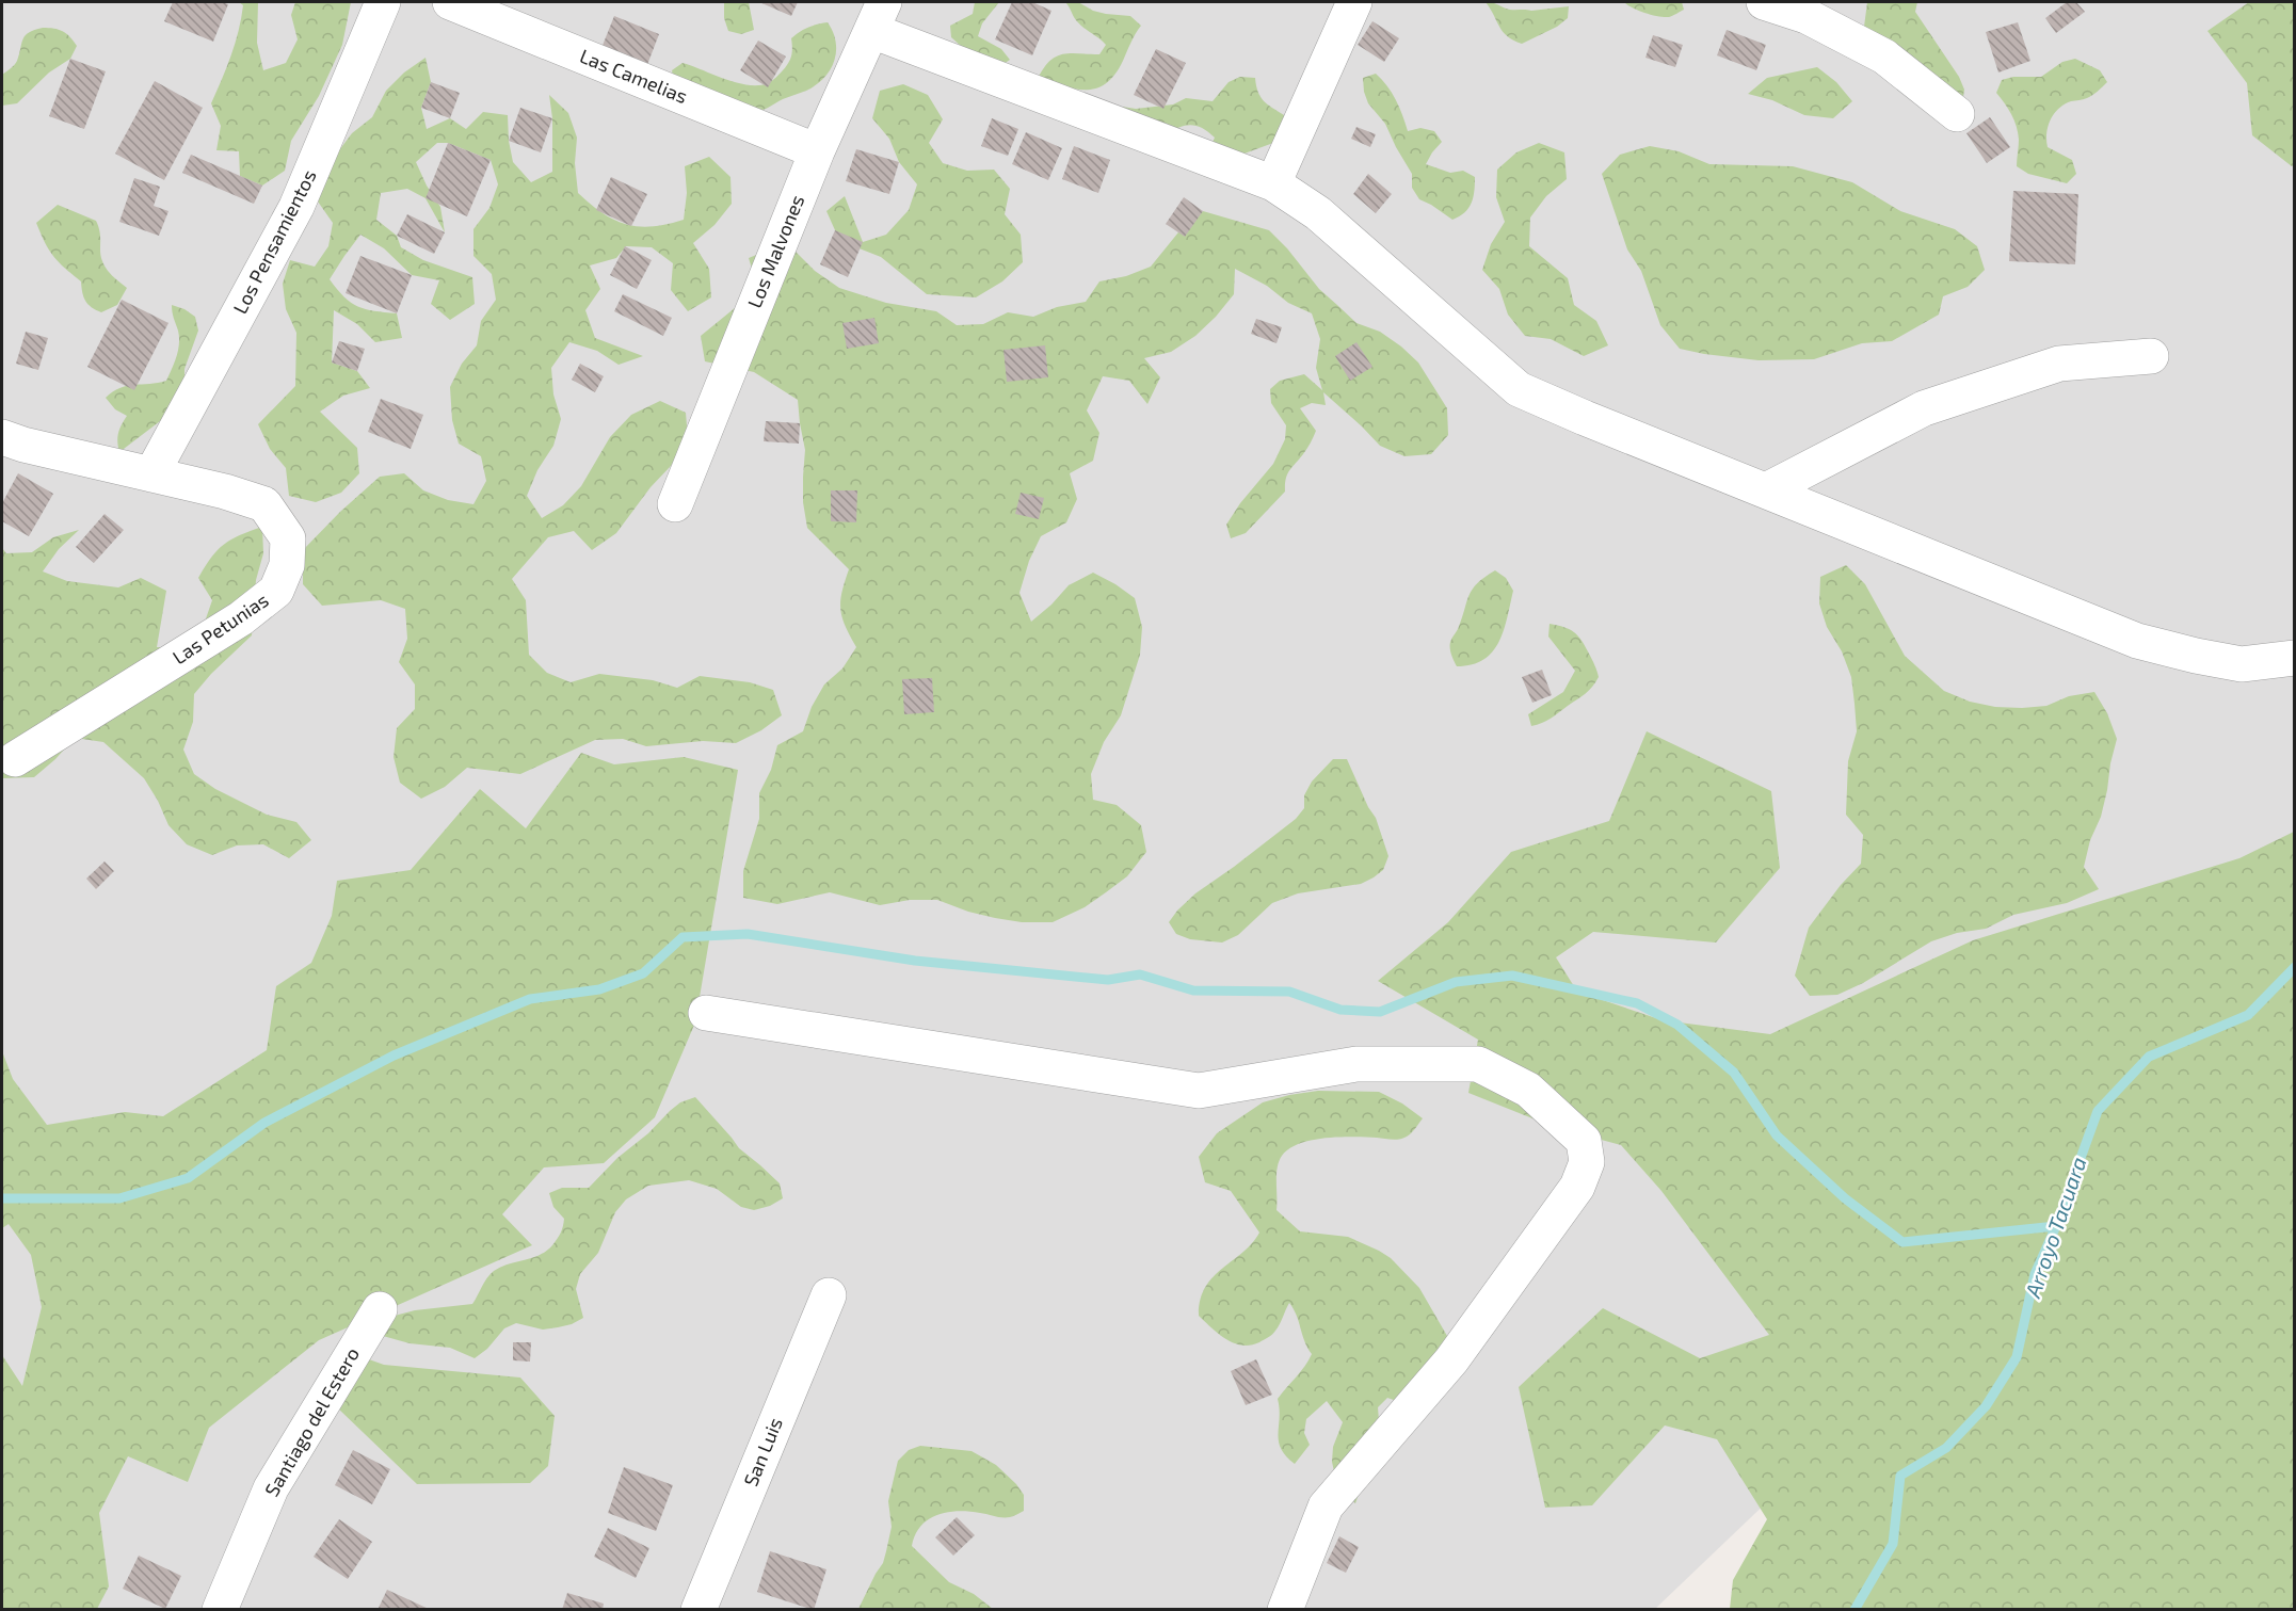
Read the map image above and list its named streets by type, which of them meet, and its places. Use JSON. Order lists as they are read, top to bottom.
{
  "streets": {
    "street": [
      "Las Camelias",
      "Los Pensamientos",
      "Los Malvones",
      "Las Petunias",
      "Santiago del Estero",
      "San Luis"
    ]
  },
  "crossings": [
    ["Las Camelias", "Los Malvones"],
    ["Los Pensamientos", "Las Petunias"]
  ],
  "water": ["Arroyo Tacuara"]
}
